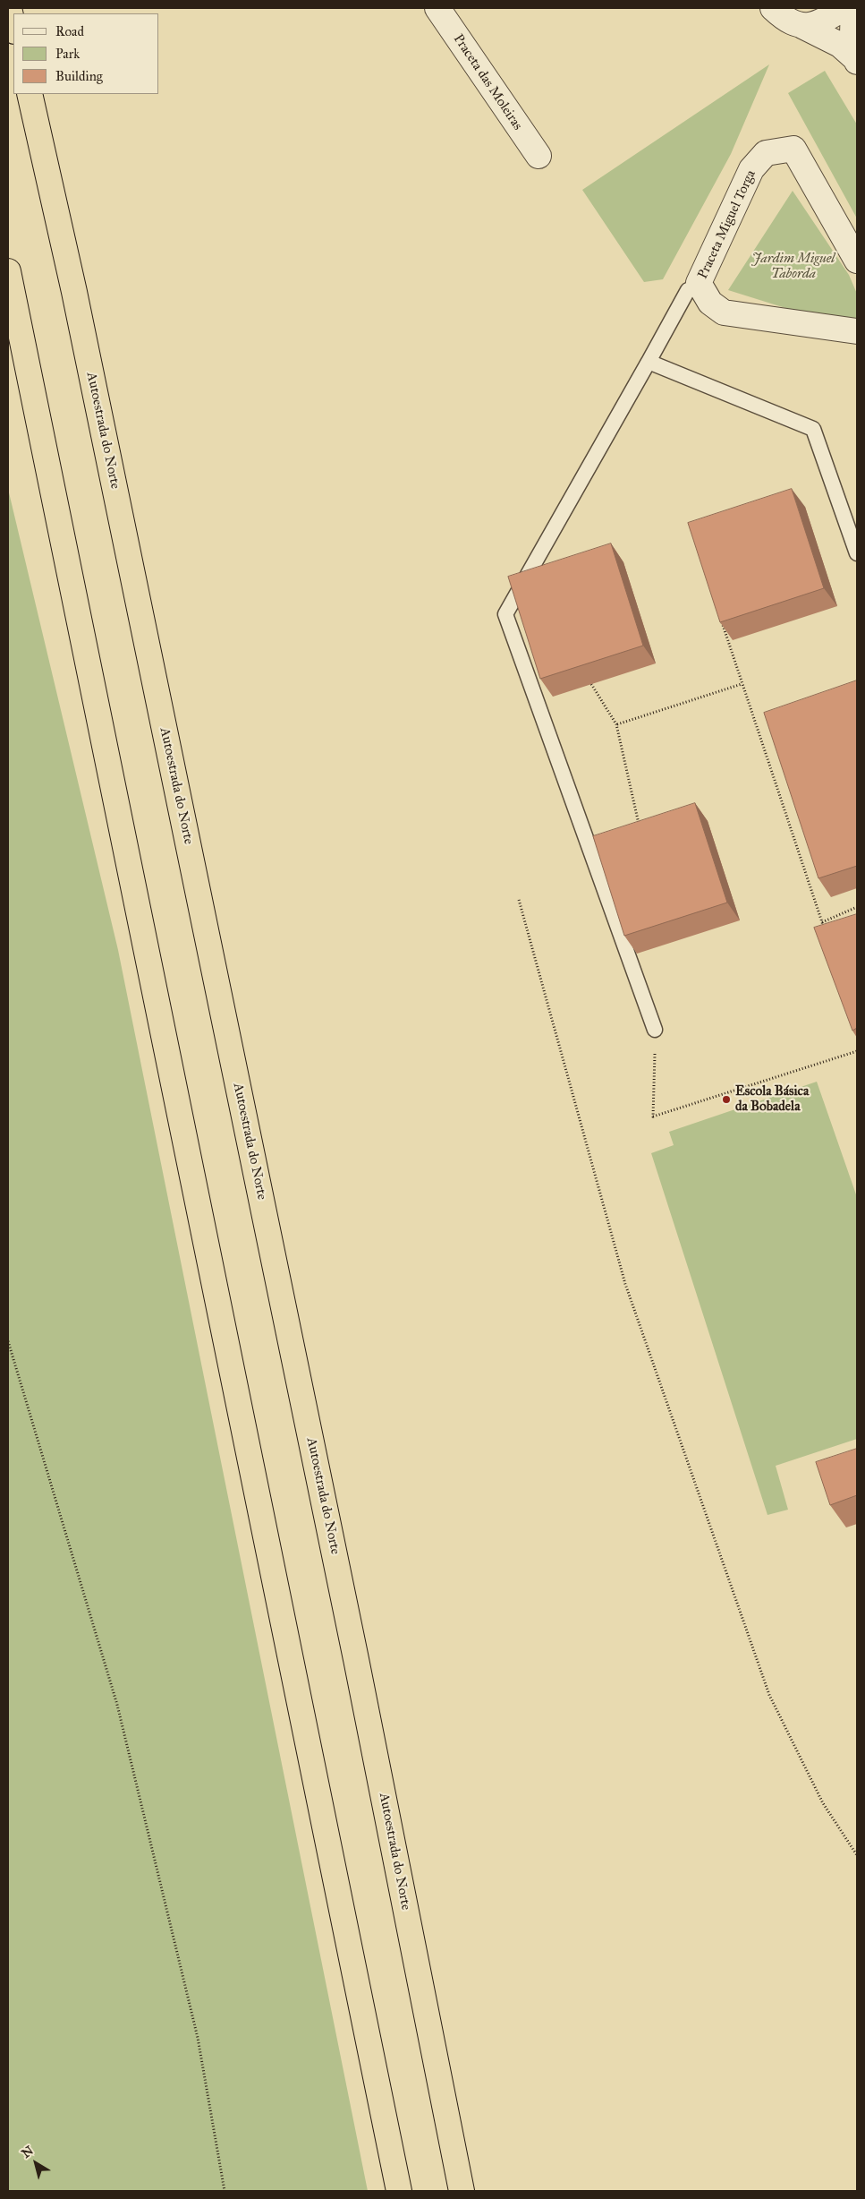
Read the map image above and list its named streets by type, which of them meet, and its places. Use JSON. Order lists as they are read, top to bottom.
{
  "streets": {
    "highway": ["Autoestrada do Norte"],
    "street": ["Praceta das Moleiras", "Praceta Miguel Torga"]
  },
  "parks": ["Jardim Miguel Taborda"],
  "places": ["Escola Básica da Bobadela"],
  "legend": ["Road", "Park", "Building"],
  "north": "top left"
}
